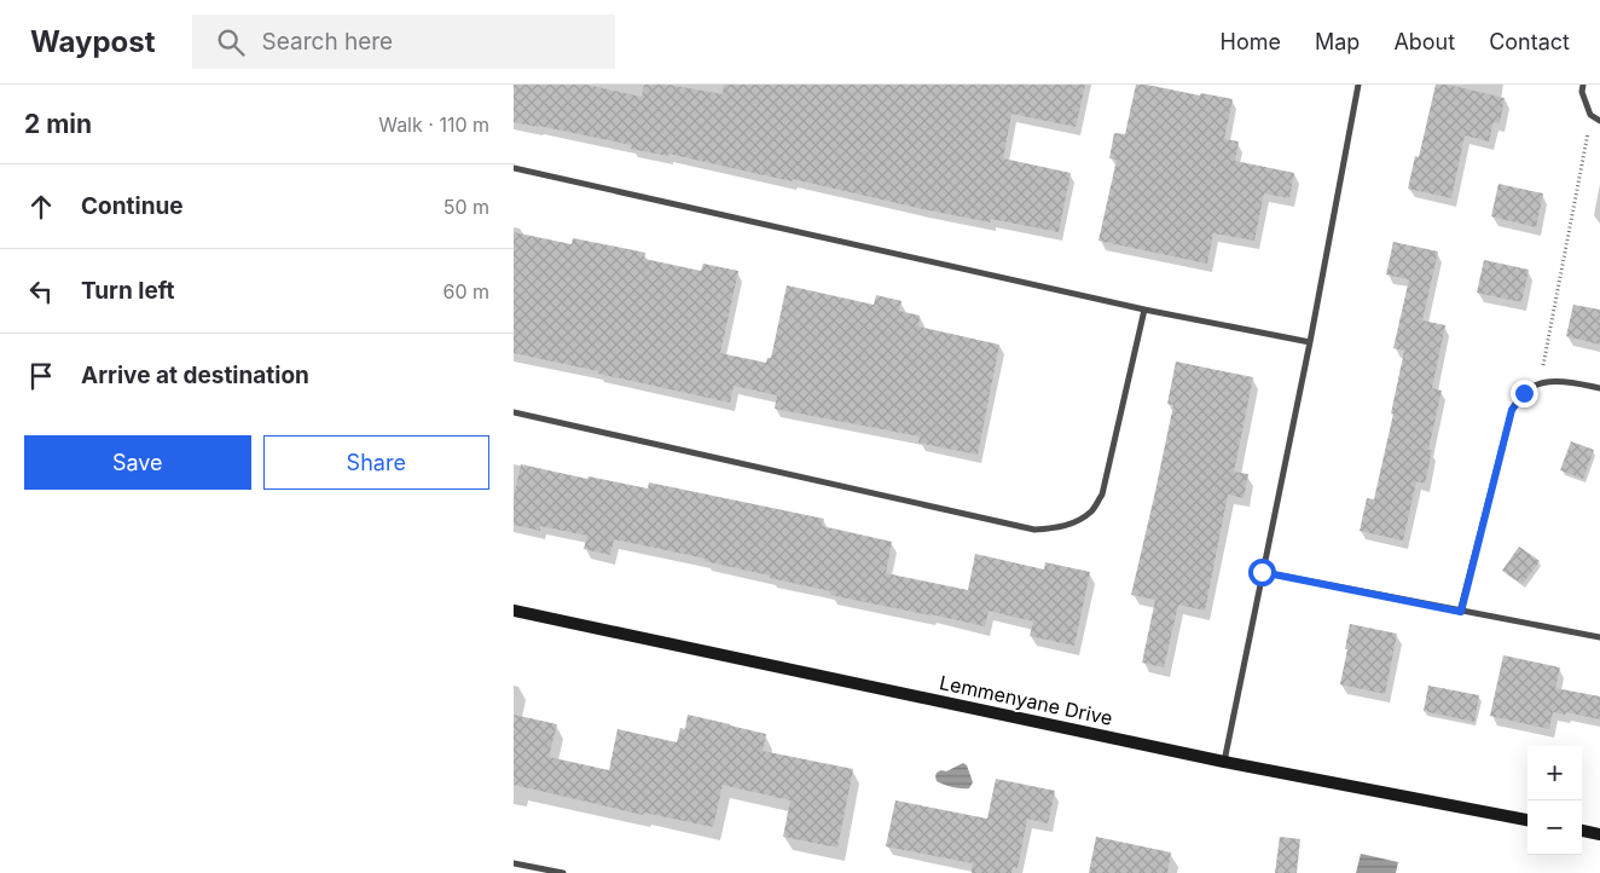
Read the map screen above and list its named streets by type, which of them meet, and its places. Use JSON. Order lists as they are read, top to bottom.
{
  "streets": {
    "street": ["Lemmenyane Drive"]
  },
  "page": {
    "header": "Waypost",
    "search": "Search here",
    "nav": [
      "Home",
      "Map",
      "About",
      "Contact"
    ],
    "heading": ["2 min", "Walk · 110 m"],
    "list": [
      ["Continue", "50 m"],
      ["Turn left", "60 m"],
      "Arrive at destination"
    ],
    "buttons": ["Save", "Share"],
    "map_buttons": ["+", "−"]
  }
}
